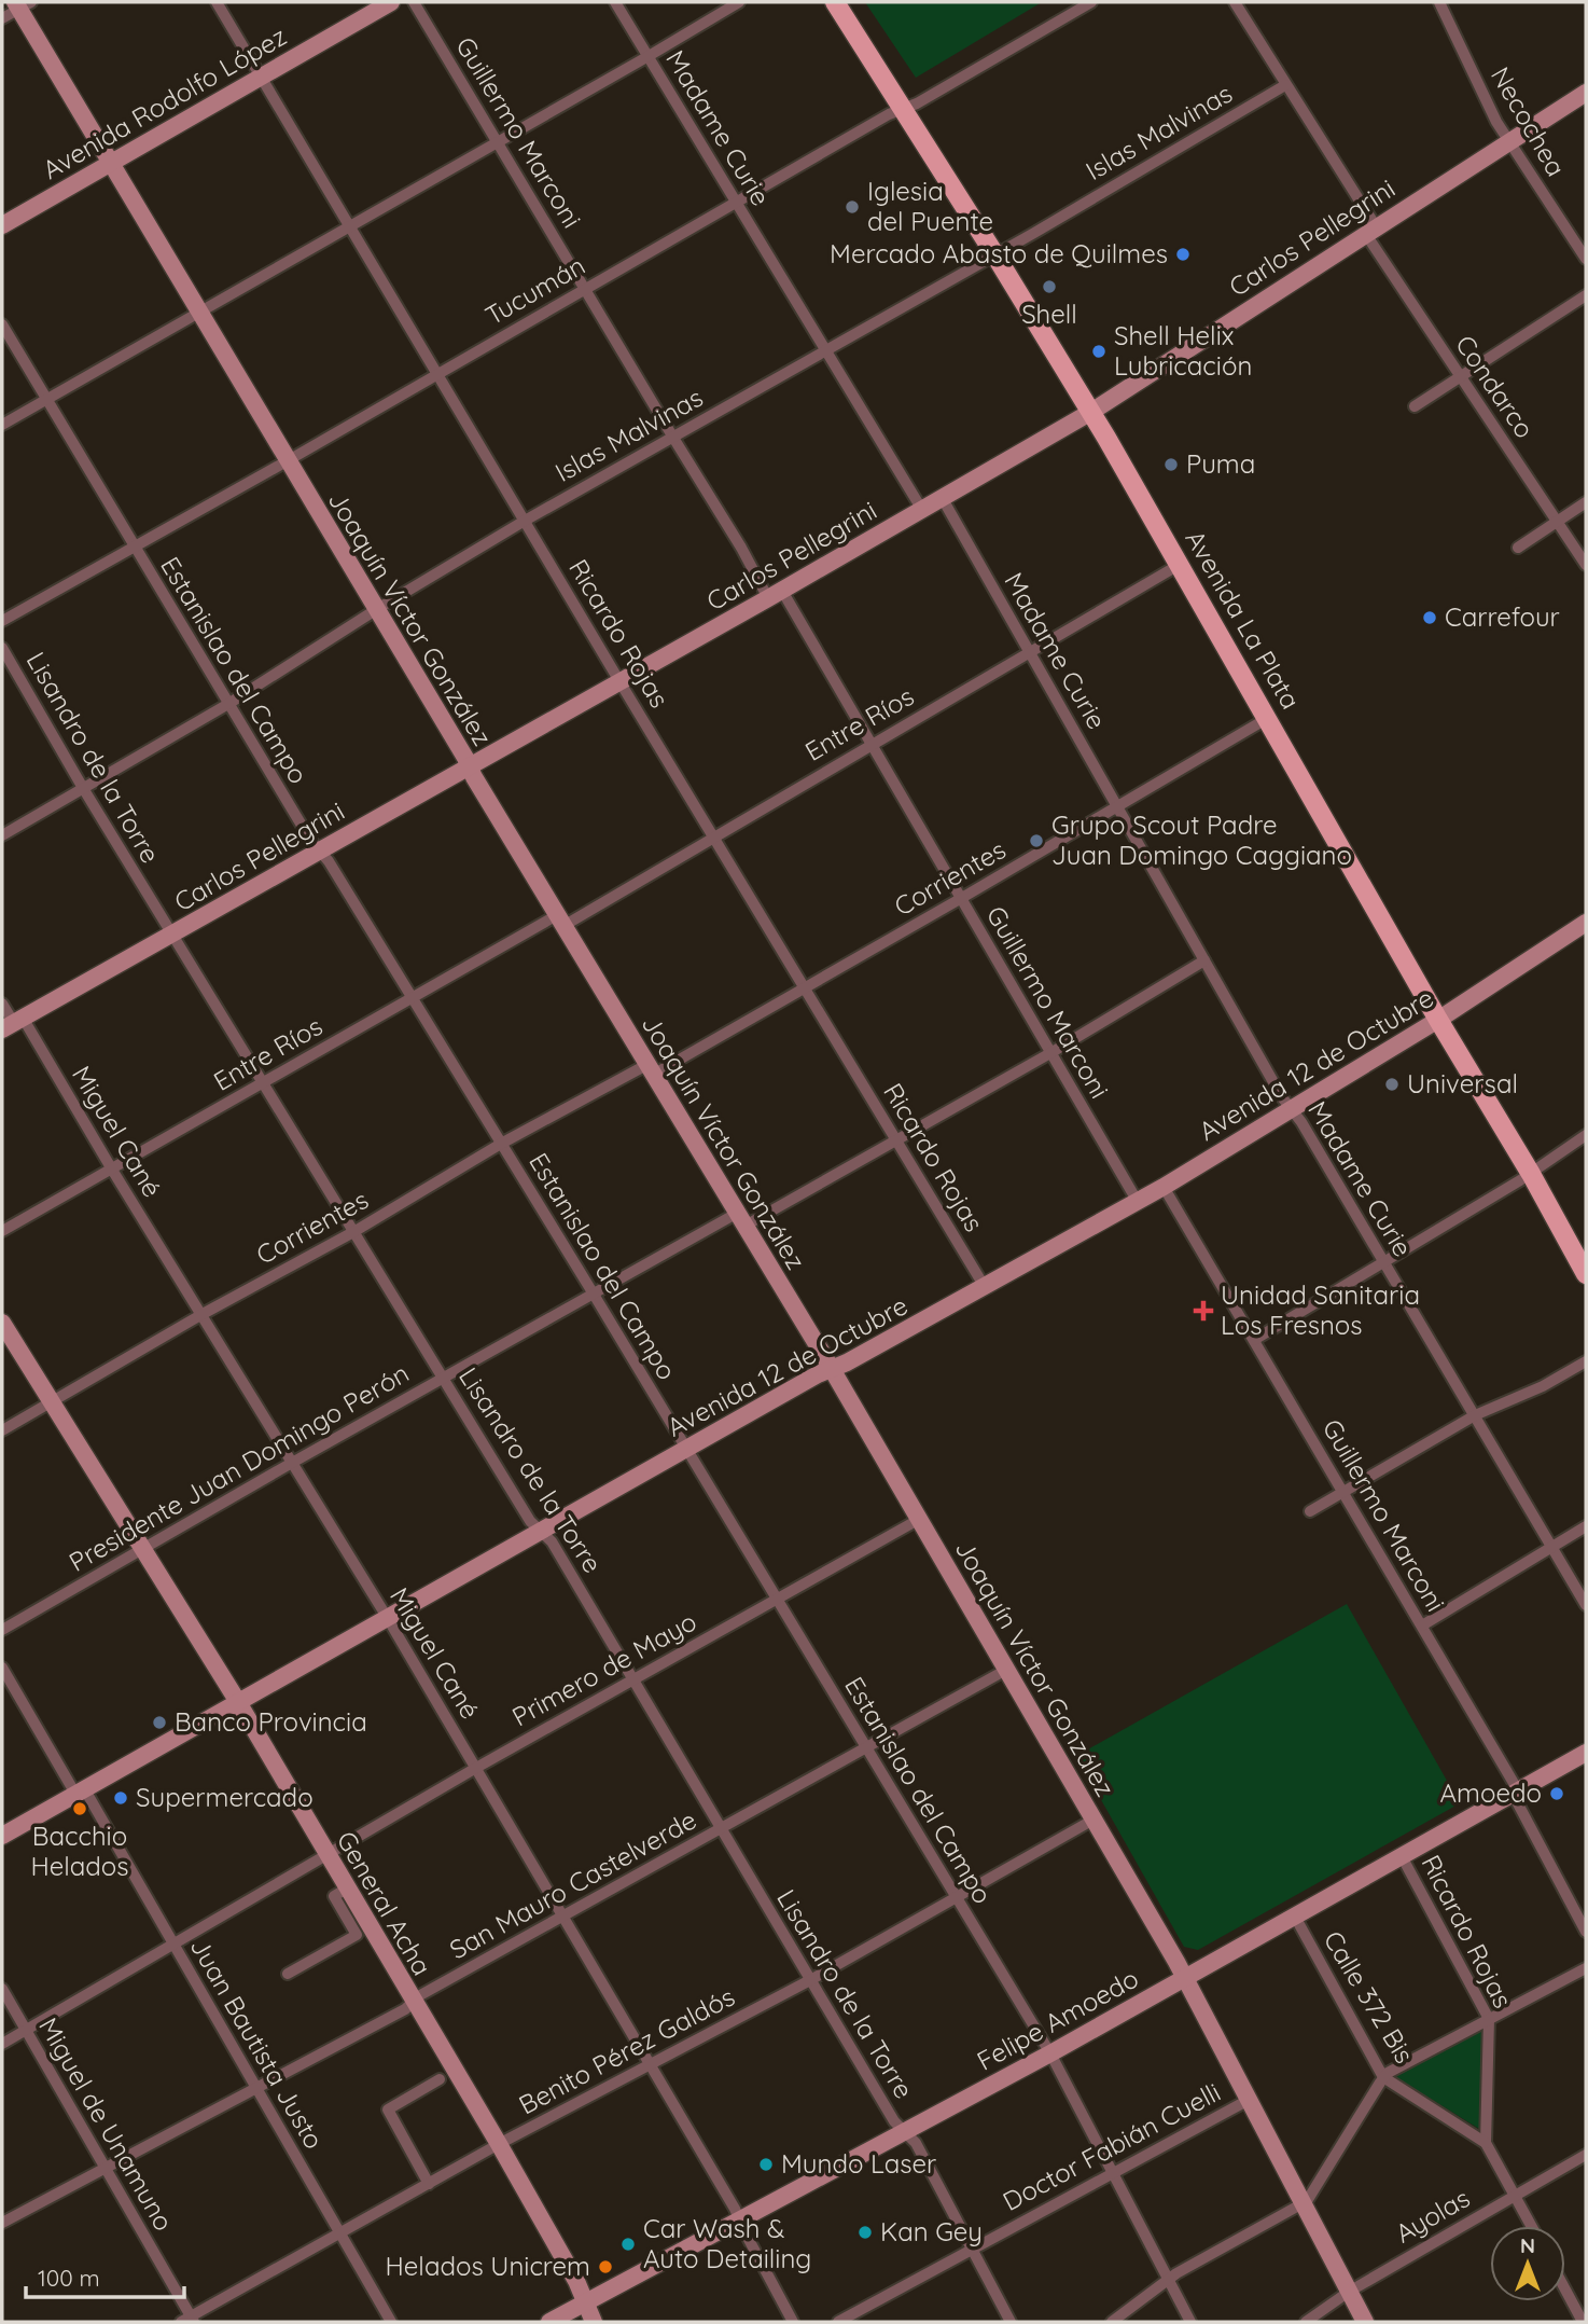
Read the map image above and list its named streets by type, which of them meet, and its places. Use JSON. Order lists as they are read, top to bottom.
{
  "streets": {
    "main road": ["Avenida La Plata"],
    "street": [
      "Avenida Rodolfo López",
      "Necochea",
      "Madame Curie",
      "Guillermo Marconi",
      "Islas Malvinas",
      "Carlos Pellegrini",
      "Tucumán",
      "Condarco",
      "Joaquín Víctor González",
      "Ricardo Rojas",
      "Estanislao del Campo",
      "Entre Ríos",
      "Lisandro de la Torre",
      "Corrientes",
      "Avenida 12 de Octubre",
      "Miguel Cané",
      "Presidente Juan Domingo Perón",
      "Primero de Mayo",
      "San Mauro Castelverde",
      "General Acha",
      "Calle 372 Bis",
      "Felipe Amoedo",
      "Juan Bautista Justo",
      "Benito Pérez Galdós",
      "Miguel de Unamuno",
      "Doctor Fabián Cuelli",
      "Ayolas"
    ]
  },
  "crossings": [
    ["Avenida Rodolfo López", "Joaquín Víctor González"],
    ["Avenida Rodolfo López", "Ricardo Rojas"],
    ["Necochea", "Carlos Pellegrini"],
    ["Madame Curie", "Islas Malvinas"],
    ["Madame Curie", "Carlos Pellegrini"],
    ["Madame Curie", "Tucumán"],
    ["Madame Curie", "Entre Ríos"],
    ["Madame Curie", "Corrientes"],
    ["Madame Curie", "Avenida 12 de Octubre"],
    ["Madame Curie", "Presidente Juan Domingo Perón"],
    ["Guillermo Marconi", "Islas Malvinas"],
    ["Guillermo Marconi", "Carlos Pellegrini"],
    ["Guillermo Marconi", "Tucumán"],
    ["Guillermo Marconi", "Entre Ríos"],
    ["Guillermo Marconi", "Corrientes"],
    ["Guillermo Marconi", "Avenida 12 de Octubre"],
    ["Guillermo Marconi", "Presidente Juan Domingo Perón"],
    ["Guillermo Marconi", "Felipe Amoedo"],
    ["Islas Malvinas", "Condarco"],
    ["Islas Malvinas", "Joaquín Víctor González"],
    ["Islas Malvinas", "Avenida La Plata"],
    ["Islas Malvinas", "Ricardo Rojas"],
    ["Islas Malvinas", "Estanislao del Campo"],
    ["Islas Malvinas", "Lisandro de la Torre"],
    ["Carlos Pellegrini", "Condarco"],
    ["Carlos Pellegrini", "Joaquín Víctor González"],
    ["Carlos Pellegrini", "Avenida La Plata"],
    ["Carlos Pellegrini", "Ricardo Rojas"],
    ["Carlos Pellegrini", "Estanislao del Campo"],
    ["Carlos Pellegrini", "Lisandro de la Torre"],
    ["Carlos Pellegrini", "Miguel Cané"],
    ["Tucumán", "Joaquín Víctor González"],
    ["Tucumán", "Avenida La Plata"],
    ["Tucumán", "Ricardo Rojas"],
    ["Tucumán", "Estanislao del Campo"],
    ["Joaquín Víctor González", "Entre Ríos"],
    ["Joaquín Víctor González", "Corrientes"],
    ["Joaquín Víctor González", "Avenida 12 de Octubre"],
    ["Joaquín Víctor González", "Presidente Juan Domingo Perón"],
    ["Joaquín Víctor González", "Primero de Mayo"],
    ["Joaquín Víctor González", "San Mauro Castelverde"],
    ["Joaquín Víctor González", "Felipe Amoedo"],
    ["Joaquín Víctor González", "Benito Pérez Galdós"],
    ["Joaquín Víctor González", "Doctor Fabián Cuelli"],
    ["Joaquín Víctor González", "Ayolas"],
    ["Avenida La Plata", "Entre Ríos"],
    ["Avenida La Plata", "Corrientes"],
    ["Avenida La Plata", "Avenida 12 de Octubre"],
    ["Ricardo Rojas", "Entre Ríos"],
    ["Ricardo Rojas", "Corrientes"],
    ["Ricardo Rojas", "Avenida 12 de Octubre"],
    ["Ricardo Rojas", "Presidente Juan Domingo Perón"],
    ["Ricardo Rojas", "Calle 372 Bis"],
    ["Ricardo Rojas", "Felipe Amoedo"],
    ["Estanislao del Campo", "Entre Ríos"],
    ["Estanislao del Campo", "Corrientes"],
    ["Estanislao del Campo", "Avenida 12 de Octubre"],
    ["Estanislao del Campo", "Presidente Juan Domingo Perón"],
    ["Estanislao del Campo", "Primero de Mayo"],
    ["Estanislao del Campo", "San Mauro Castelverde"],
    ["Estanislao del Campo", "Felipe Amoedo"],
    ["Estanislao del Campo", "Benito Pérez Galdós"],
    ["Estanislao del Campo", "Doctor Fabián Cuelli"],
    ["Entre Ríos", "Lisandro de la Torre"],
    ["Entre Ríos", "Miguel Cané"],
    ["Lisandro de la Torre", "Corrientes"],
    ["Lisandro de la Torre", "Avenida 12 de Octubre"],
    ["Lisandro de la Torre", "Presidente Juan Domingo Perón"],
    ["Lisandro de la Torre", "Primero de Mayo"],
    ["Lisandro de la Torre", "San Mauro Castelverde"],
    ["Lisandro de la Torre", "Felipe Amoedo"],
    ["Lisandro de la Torre", "Benito Pérez Galdós"],
    ["Lisandro de la Torre", "Doctor Fabián Cuelli"],
    ["Corrientes", "Miguel Cané"],
    ["Corrientes", "General Acha"],
    ["Avenida 12 de Octubre", "Miguel Cané"],
    ["Avenida 12 de Octubre", "General Acha"],
    ["Avenida 12 de Octubre", "Juan Bautista Justo"],
    ["Miguel Cané", "Presidente Juan Domingo Perón"],
    ["Miguel Cané", "Primero de Mayo"],
    ["Miguel Cané", "San Mauro Castelverde"],
    ["Miguel Cané", "Felipe Amoedo"],
    ["Miguel Cané", "Benito Pérez Galdós"],
    ["Presidente Juan Domingo Perón", "General Acha"],
    ["Primero de Mayo", "General Acha"],
    ["Primero de Mayo", "Juan Bautista Justo"],
    ["Primero de Mayo", "Miguel de Unamuno"],
    ["San Mauro Castelverde", "General Acha"],
    ["San Mauro Castelverde", "Juan Bautista Justo"],
    ["San Mauro Castelverde", "Miguel de Unamuno"],
    ["General Acha", "Felipe Amoedo"],
    ["General Acha", "Benito Pérez Galdós"],
    ["Calle 372 Bis", "Felipe Amoedo"],
    ["Juan Bautista Justo", "Benito Pérez Galdós"],
    ["Benito Pérez Galdós", "Miguel de Unamuno"]
  ],
  "places": {
    "other": [
      "Iglesia del Puente",
      "Mercado Abasto de Quilmes",
      "Shell",
      "Shell Helix Lubricación",
      "Puma",
      "Carrefour",
      "Grupo Scout Padre Juan Domingo Caggiano",
      "Universal",
      "Banco Provincia",
      "Amoedo",
      "Supermercado",
      "Bacchio Helados",
      "Mundo Laser",
      "Kan Gey",
      "Car Wash & Auto Detailing",
      "Helados Unicrem"
    ],
    "health": ["Unidad Sanitaria Los Fresnos"]
  },
  "scale_bar": "100 m",
  "north": "top"
}
